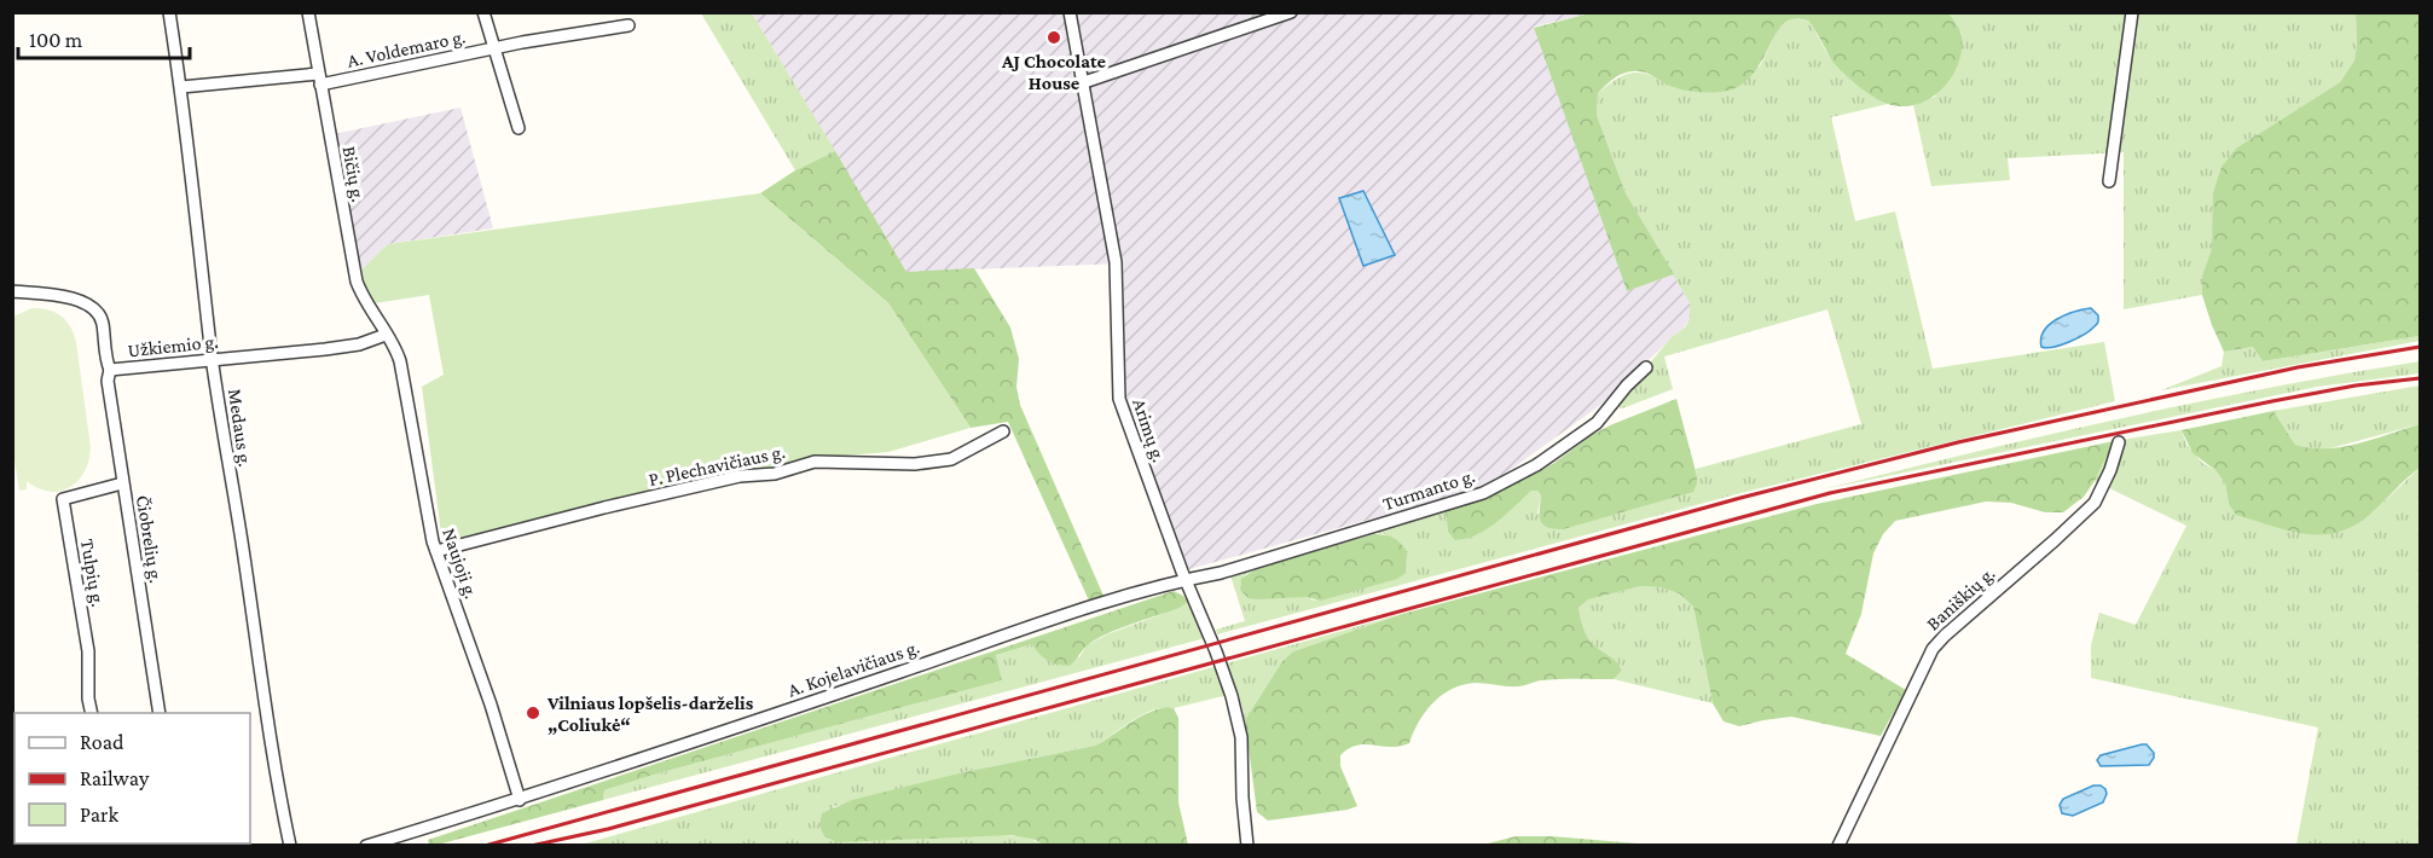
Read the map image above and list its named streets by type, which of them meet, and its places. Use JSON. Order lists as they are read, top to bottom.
{
  "streets": {
    "street": [
      "A. Voldemaro g.",
      "Bičių g.",
      "Užkiemio g.",
      "Medaus g.",
      "Arimų g.",
      "P. Plechavičiaus g.",
      "Turmanto g.",
      "Čiobrelių g.",
      "Naujoji g.",
      "Tulpių g.",
      "Baniškių g.",
      "A. Kojelavičiaus g."
    ]
  },
  "crossings": [
    ["A. Voldemaro g.", "Bičių g."],
    ["A. Voldemaro g.", "Medaus g."],
    ["Bičių g.", "Užkiemio g."],
    ["Bičių g.", "Naujoji g."],
    ["Užkiemio g.", "Medaus g."],
    ["Užkiemio g.", "Čiobrelių g."],
    ["Užkiemio g.", "Naujoji g."],
    ["Arimų g.", "Turmanto g."],
    ["Arimų g.", "A. Kojelavičiaus g."],
    ["P. Plechavičiaus g.", "Naujoji g."],
    ["Turmanto g.", "A. Kojelavičiaus g."],
    ["Čiobrelių g.", "Tulpių g."],
    ["Naujoji g.", "A. Kojelavičiaus g."]
  ],
  "places": ["AJ Chocolate House", "Vilniaus lopšelis-darželis „Coliukė“"],
  "legend": ["Road", "Railway", "Park"],
  "scale_bar": "100 m"
}
